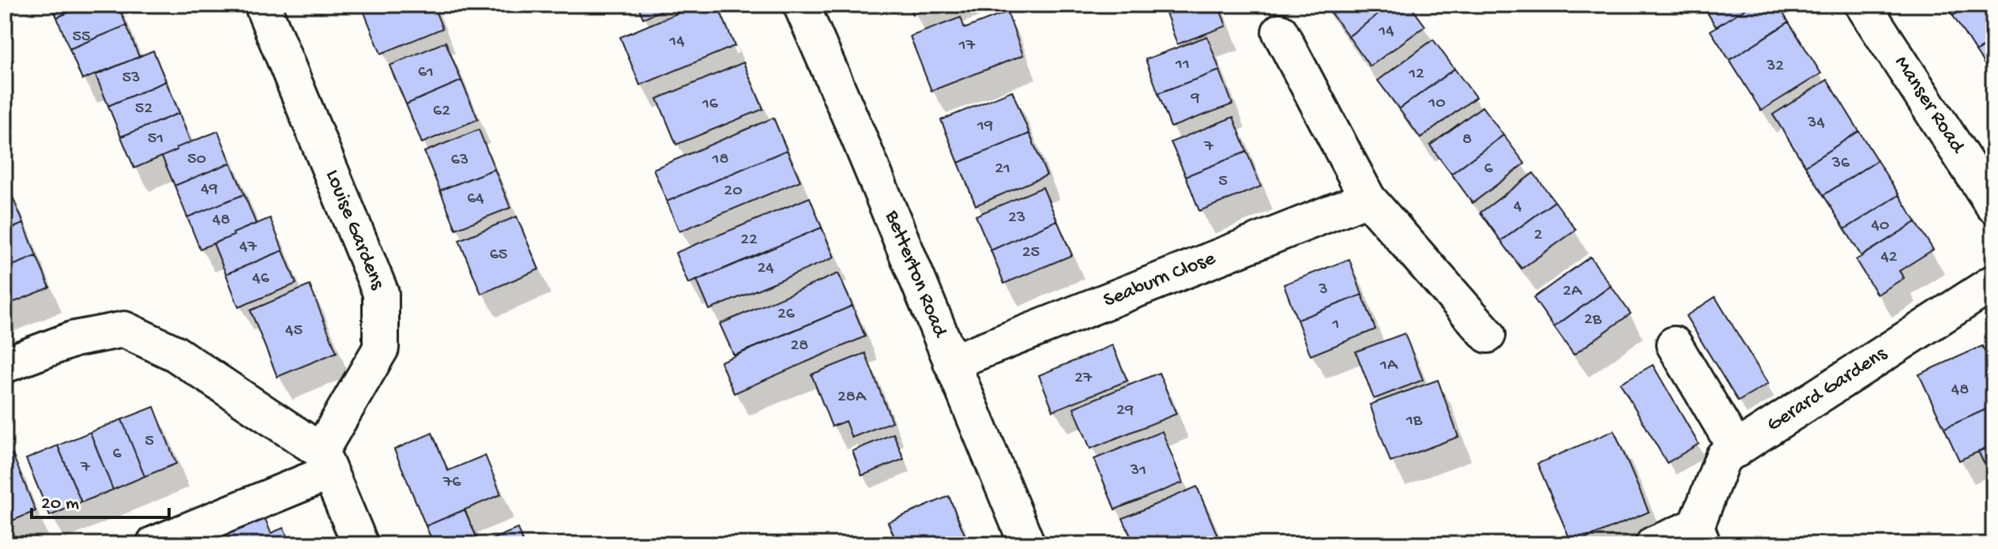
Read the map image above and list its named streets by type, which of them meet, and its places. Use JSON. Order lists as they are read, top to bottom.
{
  "streets": {
    "street": [
      "Manser Road",
      "Louise Gardens",
      "Betterton Road",
      "Seaburn Close",
      "Gerard Gardens"
    ]
  },
  "crossings": [
    ["Betterton Road", "Seaburn Close"]
  ],
  "house_numbers": [
    "14",
    "55",
    "14",
    "17",
    "11",
    "32",
    "61",
    "12",
    "53",
    "9",
    "10",
    "16",
    "52",
    "62",
    "34",
    "19",
    "51",
    "8",
    "7",
    "50",
    "18",
    "63",
    "36",
    "21",
    "6",
    "5",
    "49",
    "20",
    "64",
    "4",
    "23",
    "48",
    "40",
    "2",
    "22",
    "47",
    "25",
    "65",
    "42",
    "24",
    "46",
    "3",
    "2A",
    "26",
    "2B",
    "1",
    "45",
    "28",
    "1A",
    "27",
    "48",
    "28A",
    "29",
    "1B",
    "5",
    "6",
    "7",
    "31",
    "76"
  ],
  "scale_bar": "20 m"
}
